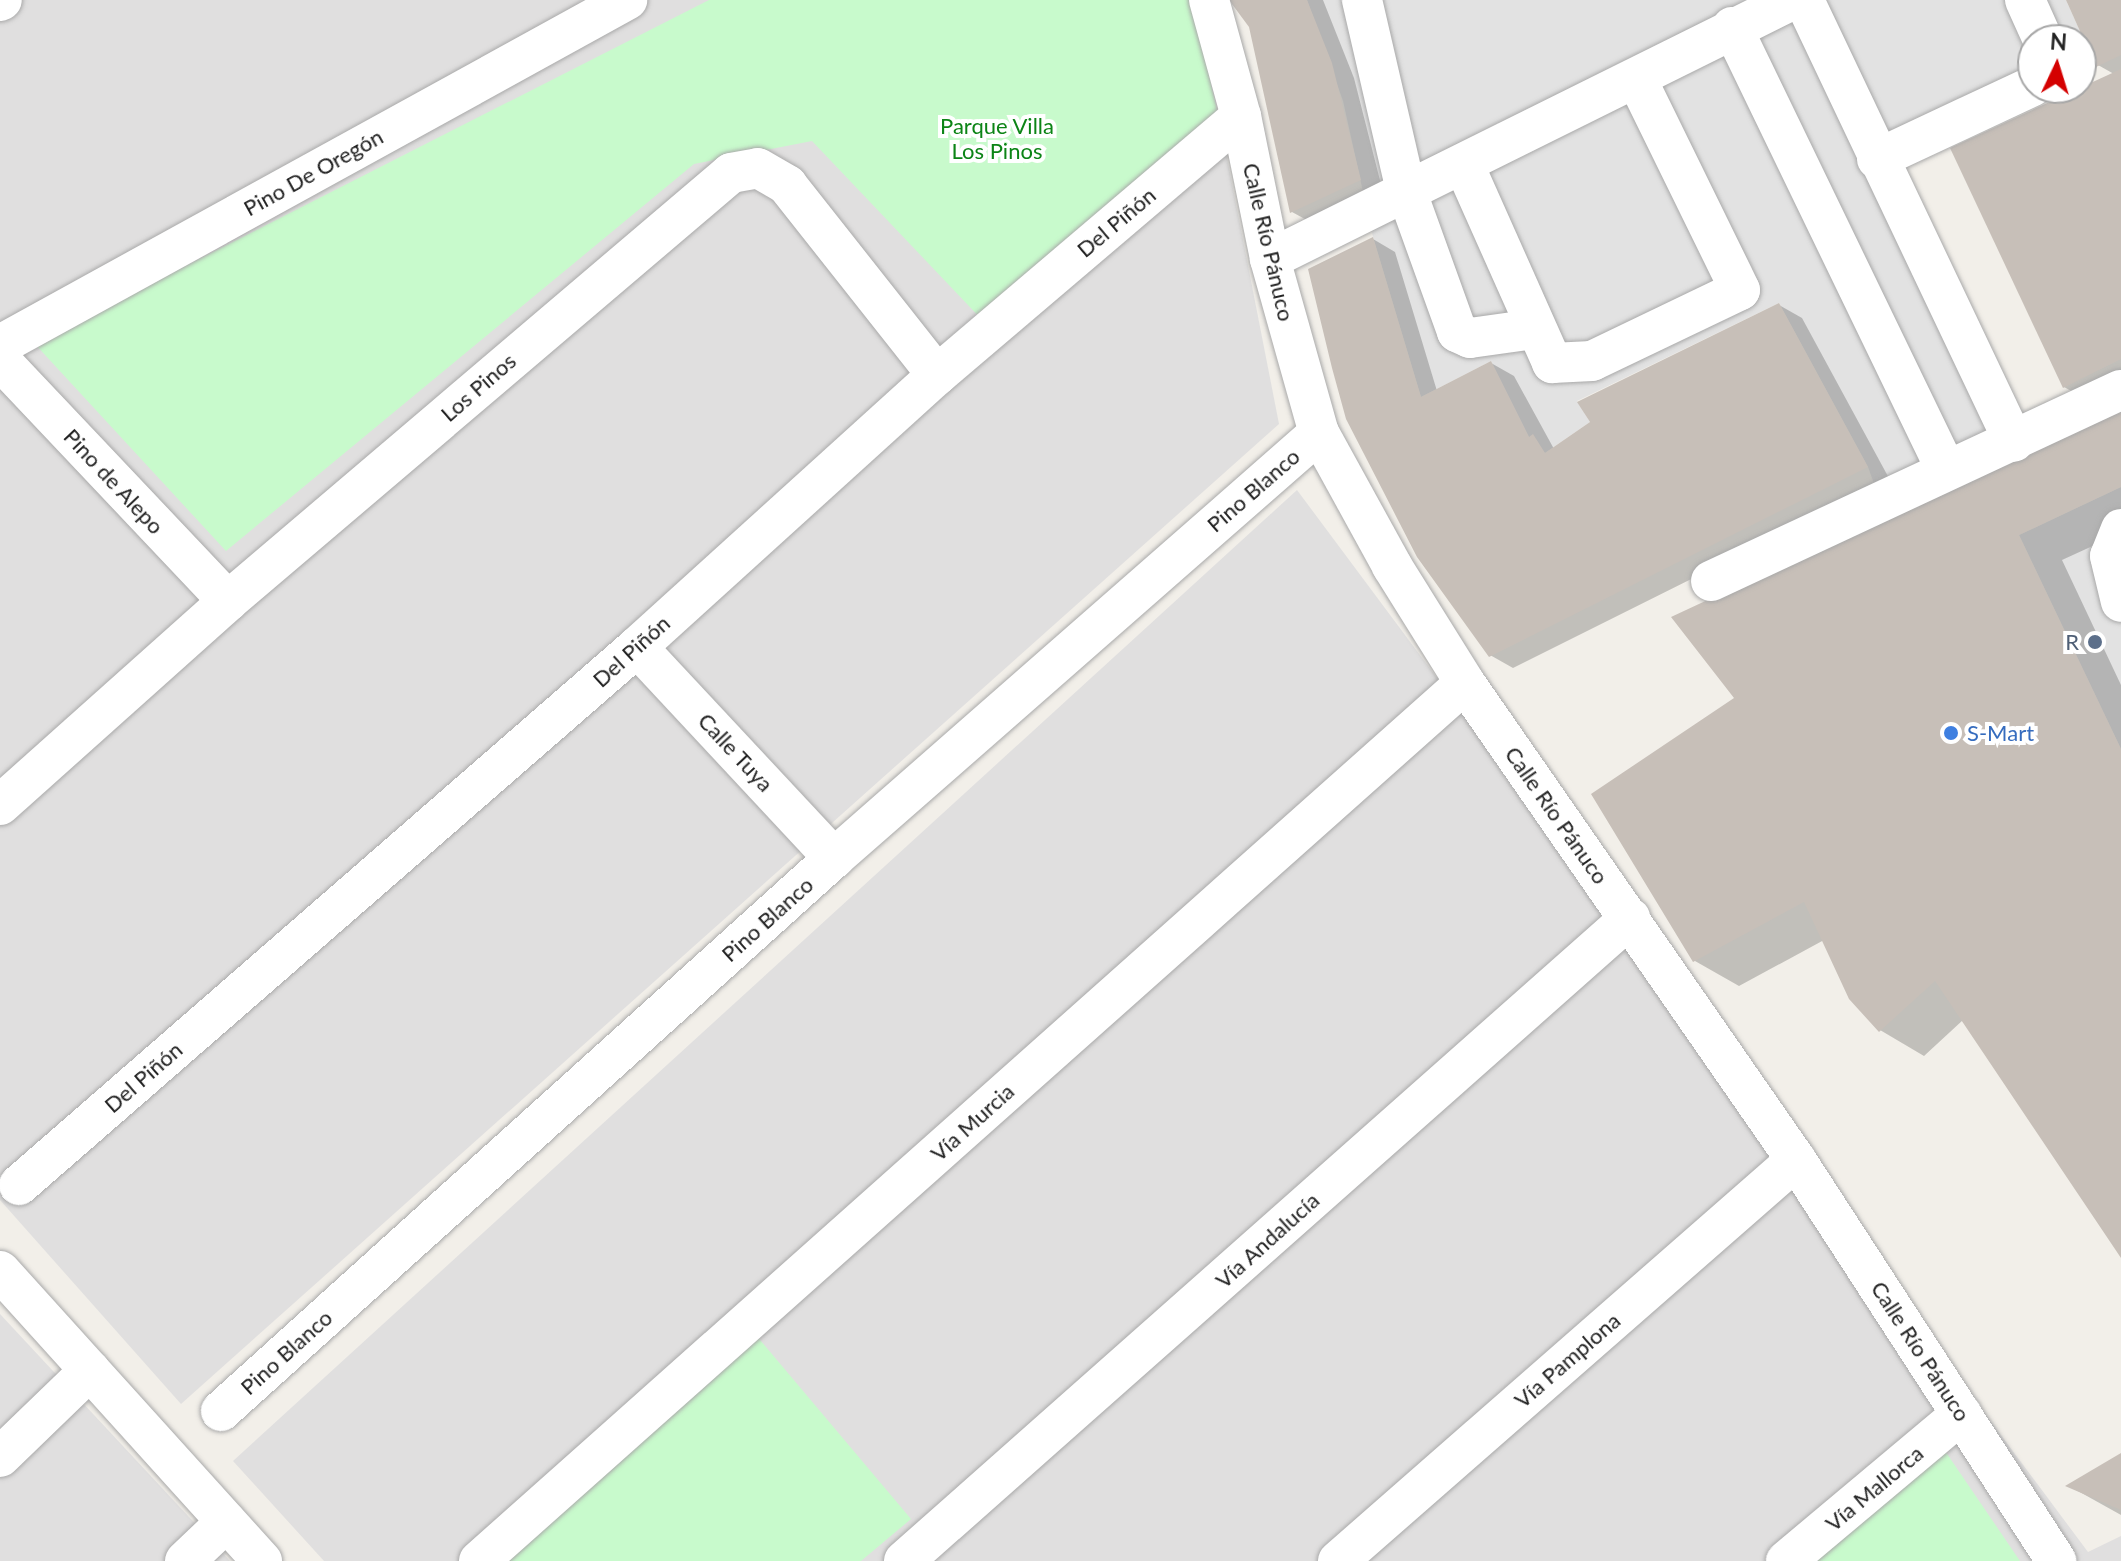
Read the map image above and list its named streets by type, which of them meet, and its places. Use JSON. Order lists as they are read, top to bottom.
{
  "streets": {
    "street": [
      "Pino De Oregón",
      "Del Piñón",
      "Calle Río Pánuco",
      "Los Pinos",
      "Pino de Alepo",
      "Pino Blanco",
      "Calle Tuya",
      "Vía Murcia",
      "Vía Andalucía",
      "Vía Pamplona",
      "Vía Mallorca"
    ]
  },
  "crossings": [
    ["Del Piñón", "Calle Río Pánuco"],
    ["Del Piñón", "Los Pinos"],
    ["Del Piñón", "Calle Tuya"],
    ["Calle Río Pánuco", "Pino Blanco"],
    ["Calle Río Pánuco", "Vía Murcia"],
    ["Calle Río Pánuco", "Vía Andalucía"],
    ["Calle Río Pánuco", "Vía Pamplona"],
    ["Calle Río Pánuco", "Vía Mallorca"],
    ["Los Pinos", "Pino de Alepo"],
    ["Pino Blanco", "Calle Tuya"]
  ],
  "parks": ["Parque Villa Los Pinos"],
  "places": ["R", "S-Mart"],
  "north": "top"
}
